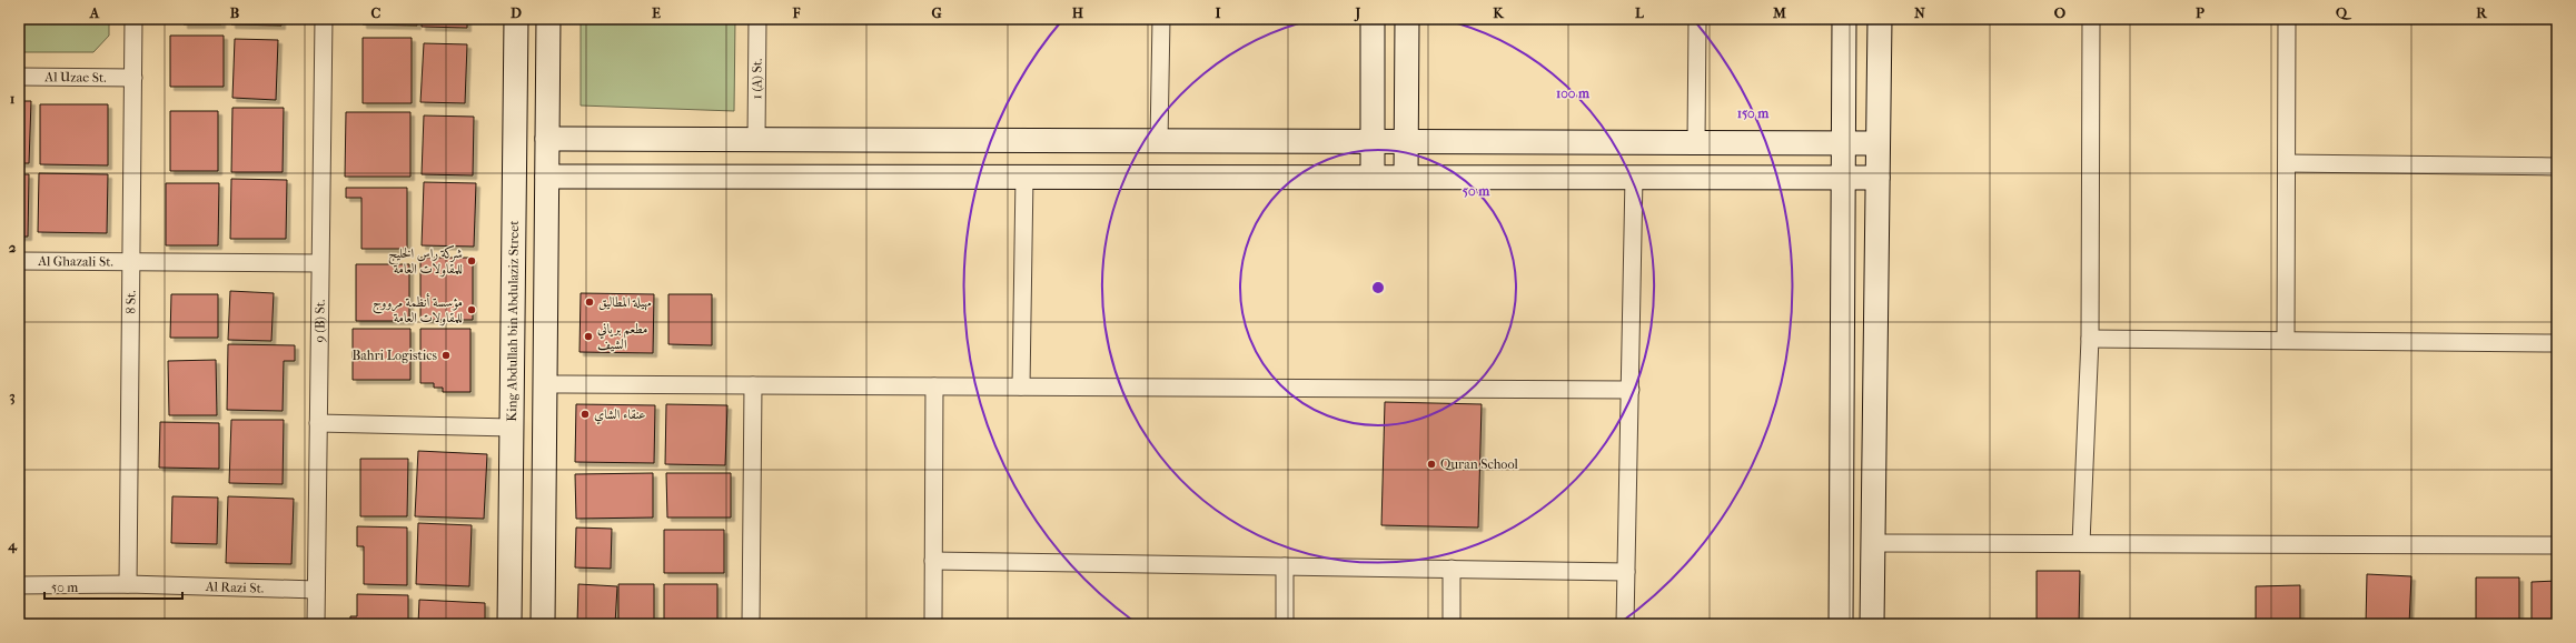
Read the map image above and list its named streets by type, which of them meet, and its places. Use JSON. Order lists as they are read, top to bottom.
{
  "streets": {
    "main road": ["King Abdullah bin Abdulaziz Street"],
    "street": [
      "Al Uzae St.",
      "1 (A) St.",
      "Al Ghazali St.",
      "8 St.",
      "9 (B) St.",
      "Al Razi St."
    ]
  },
  "crossings": [
    ["Al Uzae St.", "8 St."],
    ["Al Ghazali St.", "8 St."],
    ["Al Ghazali St.", "9 (B) St."],
    ["8 St.", "Al Razi St."],
    ["9 (B) St.", "Al Razi St."]
  ],
  "places": [
    "شركة راس الخليج للمقاولات العامة",
    "مهيلة المطاليق",
    "مؤسسة أنظمة مرووج للمقاولات العامة",
    "مطعم برياني الشيف",
    "Bahri Logistics",
    "عنقاء الشاي",
    "Quran School"
  ],
  "scale_bar": "50 m",
  "grid": {
    "columns": [
      "A",
      "B",
      "C",
      "D",
      "E",
      "F",
      "G",
      "H",
      "I",
      "J",
      "K",
      "L",
      "M",
      "N",
      "O",
      "P",
      "Q",
      "R"
    ],
    "rows": [
      "1",
      "2",
      "3",
      "4"
    ]
  },
  "rings": ["100 m", "150 m", "50 m"]
}
